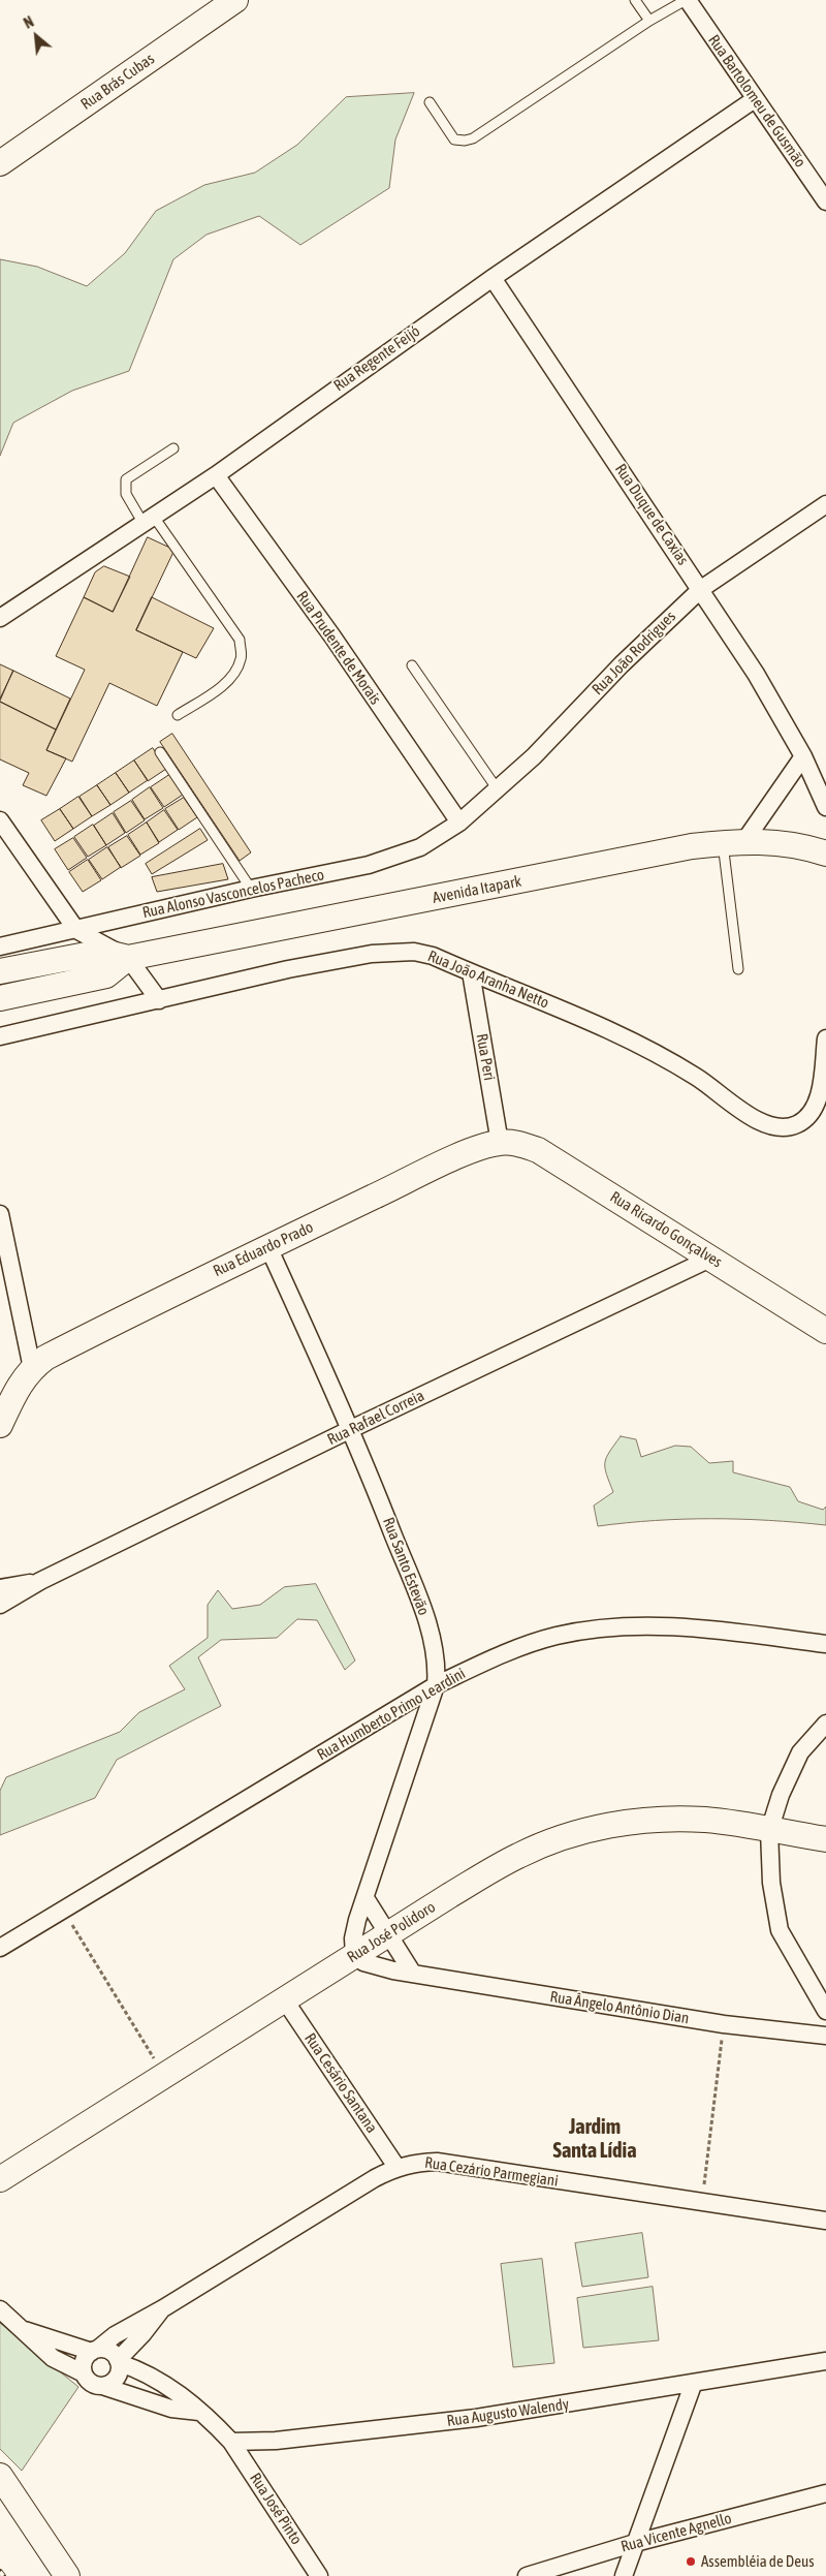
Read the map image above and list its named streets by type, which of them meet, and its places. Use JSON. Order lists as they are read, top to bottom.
{
  "streets": {
    "street": [
      "Rua Brás Cubas",
      "Rua Bartolomeu de Gusmão",
      "Rua Regente Feijó",
      "Rua Duque de Caxias",
      "Rua Prudente de Morais",
      "Rua João Rodrigues",
      "Avenida Itapark",
      "Rua Alonso Vasconcelos Pacheco",
      "Rua João Aranha Netto",
      "Rua Peri",
      "Rua Ricardo Gonçalves",
      "Rua Eduardo Prado",
      "Rua Rafael Correia",
      "Rua Santo Estevão",
      "Rua Humberto Primo Leardini",
      "Rua José Polidoro",
      "Rua Ângelo Antônio Dian",
      "Rua Cesário Santana",
      "Rua Cezário Parmegiani",
      "Rua Augusto Walendy",
      "Rua José Pinto",
      "Rua Vicente Agnello"
    ]
  },
  "crossings": [
    ["Rua Bartolomeu de Gusmão", "Rua Regente Feijó"],
    ["Rua Regente Feijó", "Rua Duque de Caxias"],
    ["Rua Regente Feijó", "Rua Prudente de Morais"],
    ["Rua Duque de Caxias", "Rua João Rodrigues"],
    ["Rua Prudente de Morais", "Rua João Rodrigues"],
    ["Rua Prudente de Morais", "Rua Alonso Vasconcelos Pacheco"],
    ["Rua João Rodrigues", "Rua Alonso Vasconcelos Pacheco"],
    ["Rua João Aranha Netto", "Rua Peri"],
    ["Rua Peri", "Rua Ricardo Gonçalves"],
    ["Rua Peri", "Rua Eduardo Prado"],
    ["Rua Ricardo Gonçalves", "Rua Eduardo Prado"],
    ["Rua Ricardo Gonçalves", "Rua Rafael Correia"],
    ["Rua Eduardo Prado", "Rua Santo Estevão"],
    ["Rua Rafael Correia", "Rua Santo Estevão"],
    ["Rua Santo Estevão", "Rua Humberto Primo Leardini"],
    ["Rua Santo Estevão", "Rua José Polidoro"],
    ["Rua Santo Estevão", "Rua Ângelo Antônio Dian"],
    ["Rua José Polidoro", "Rua Ângelo Antônio Dian"],
    ["Rua José Polidoro", "Rua Cesário Santana"],
    ["Rua Cesário Santana", "Rua Cezário Parmegiani"],
    ["Rua Augusto Walendy", "Rua José Pinto"]
  ],
  "districts": ["Jardim Santa Lídia"],
  "places": ["Assembléia de Deus"],
  "north": "top left"
}
